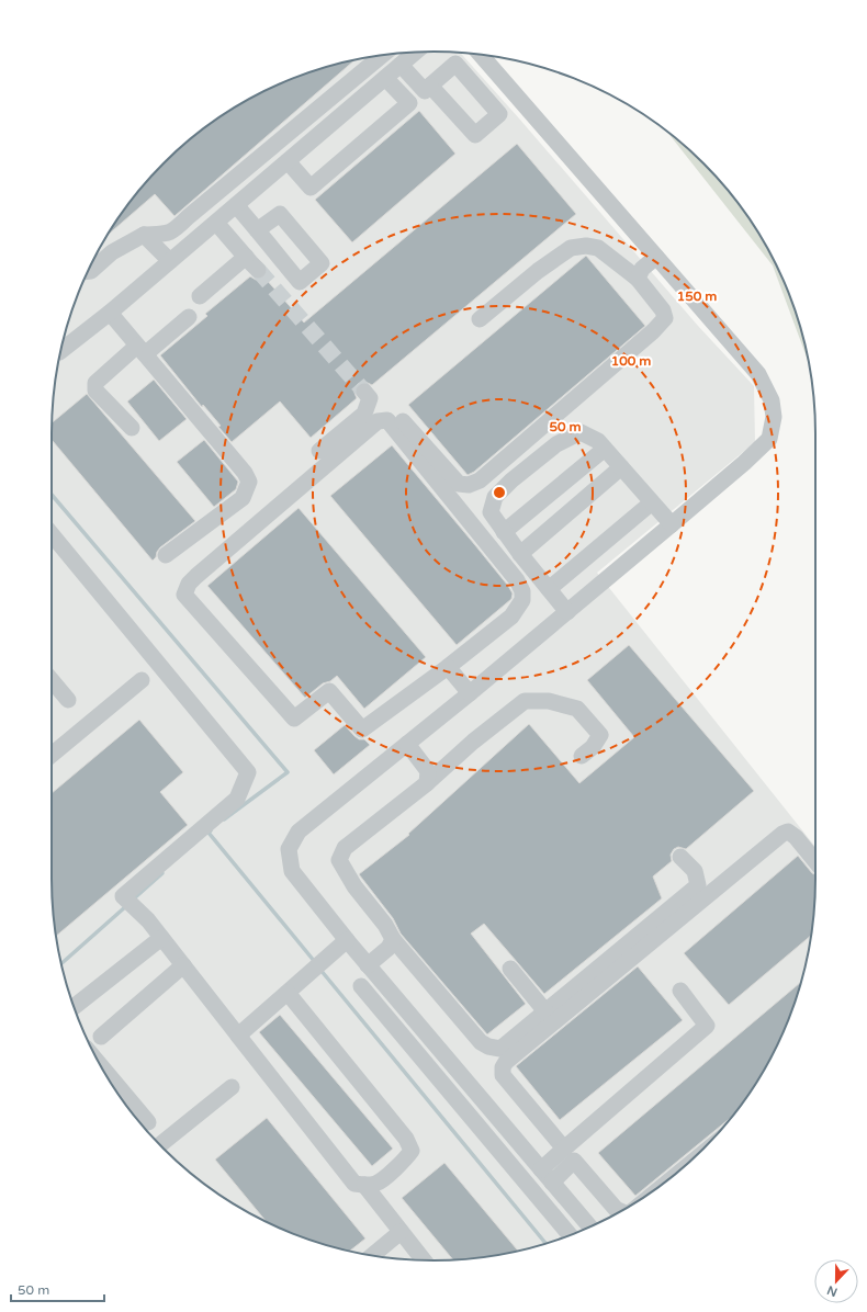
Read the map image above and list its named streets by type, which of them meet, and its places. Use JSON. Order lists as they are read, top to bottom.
{
  "scale_bar": "50 m",
  "north": "bottom",
  "rings": ["150 m", "100 m", "50 m"]
}
